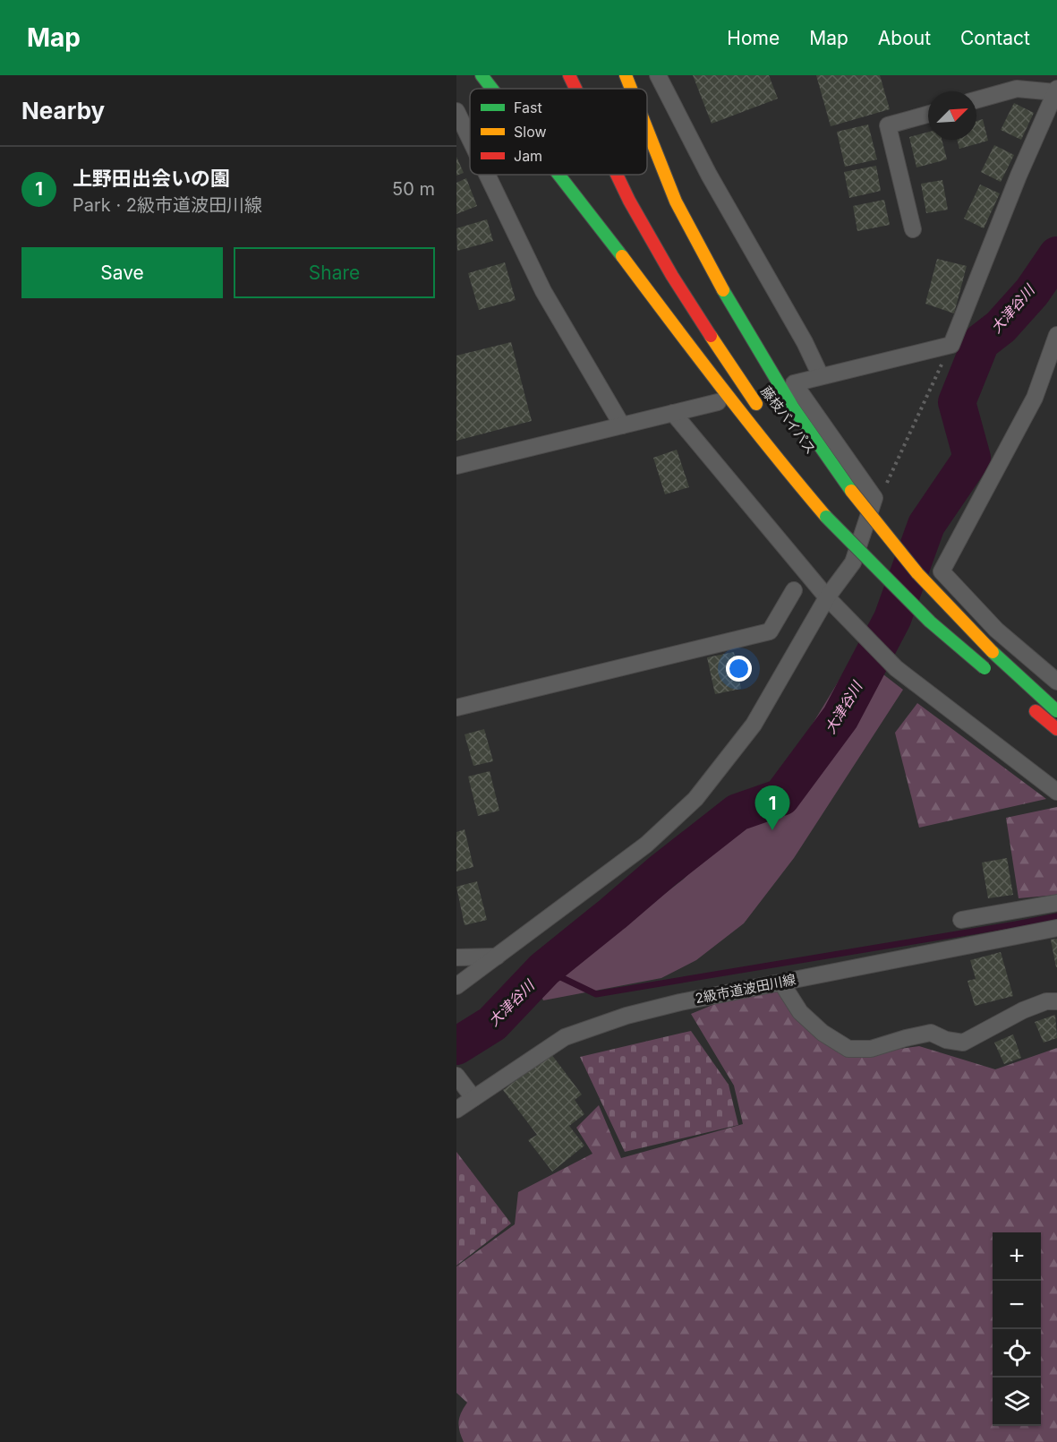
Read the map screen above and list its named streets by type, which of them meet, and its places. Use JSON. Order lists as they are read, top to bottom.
{
  "streets": {
    "highway": ["藤枝バイパス"],
    "street": ["2級市道波田川線"]
  },
  "water": ["大津谷川"],
  "legend": ["Fast", "Slow", "Jam"],
  "north": "top right",
  "page": {
    "header": "Map",
    "nav": [
      "Home",
      "Map",
      "About",
      "Contact"
    ],
    "heading": "Nearby",
    "list": [
      {
        "mark": "1",
        "name": "上野田出会いの園",
        "note": "Park · 2級市道波田川線",
        "value": "50 m"
      }
    ],
    "buttons": ["Save", "Share"],
    "pins": "1",
    "map_buttons": ["+", "−"]
  }
}
